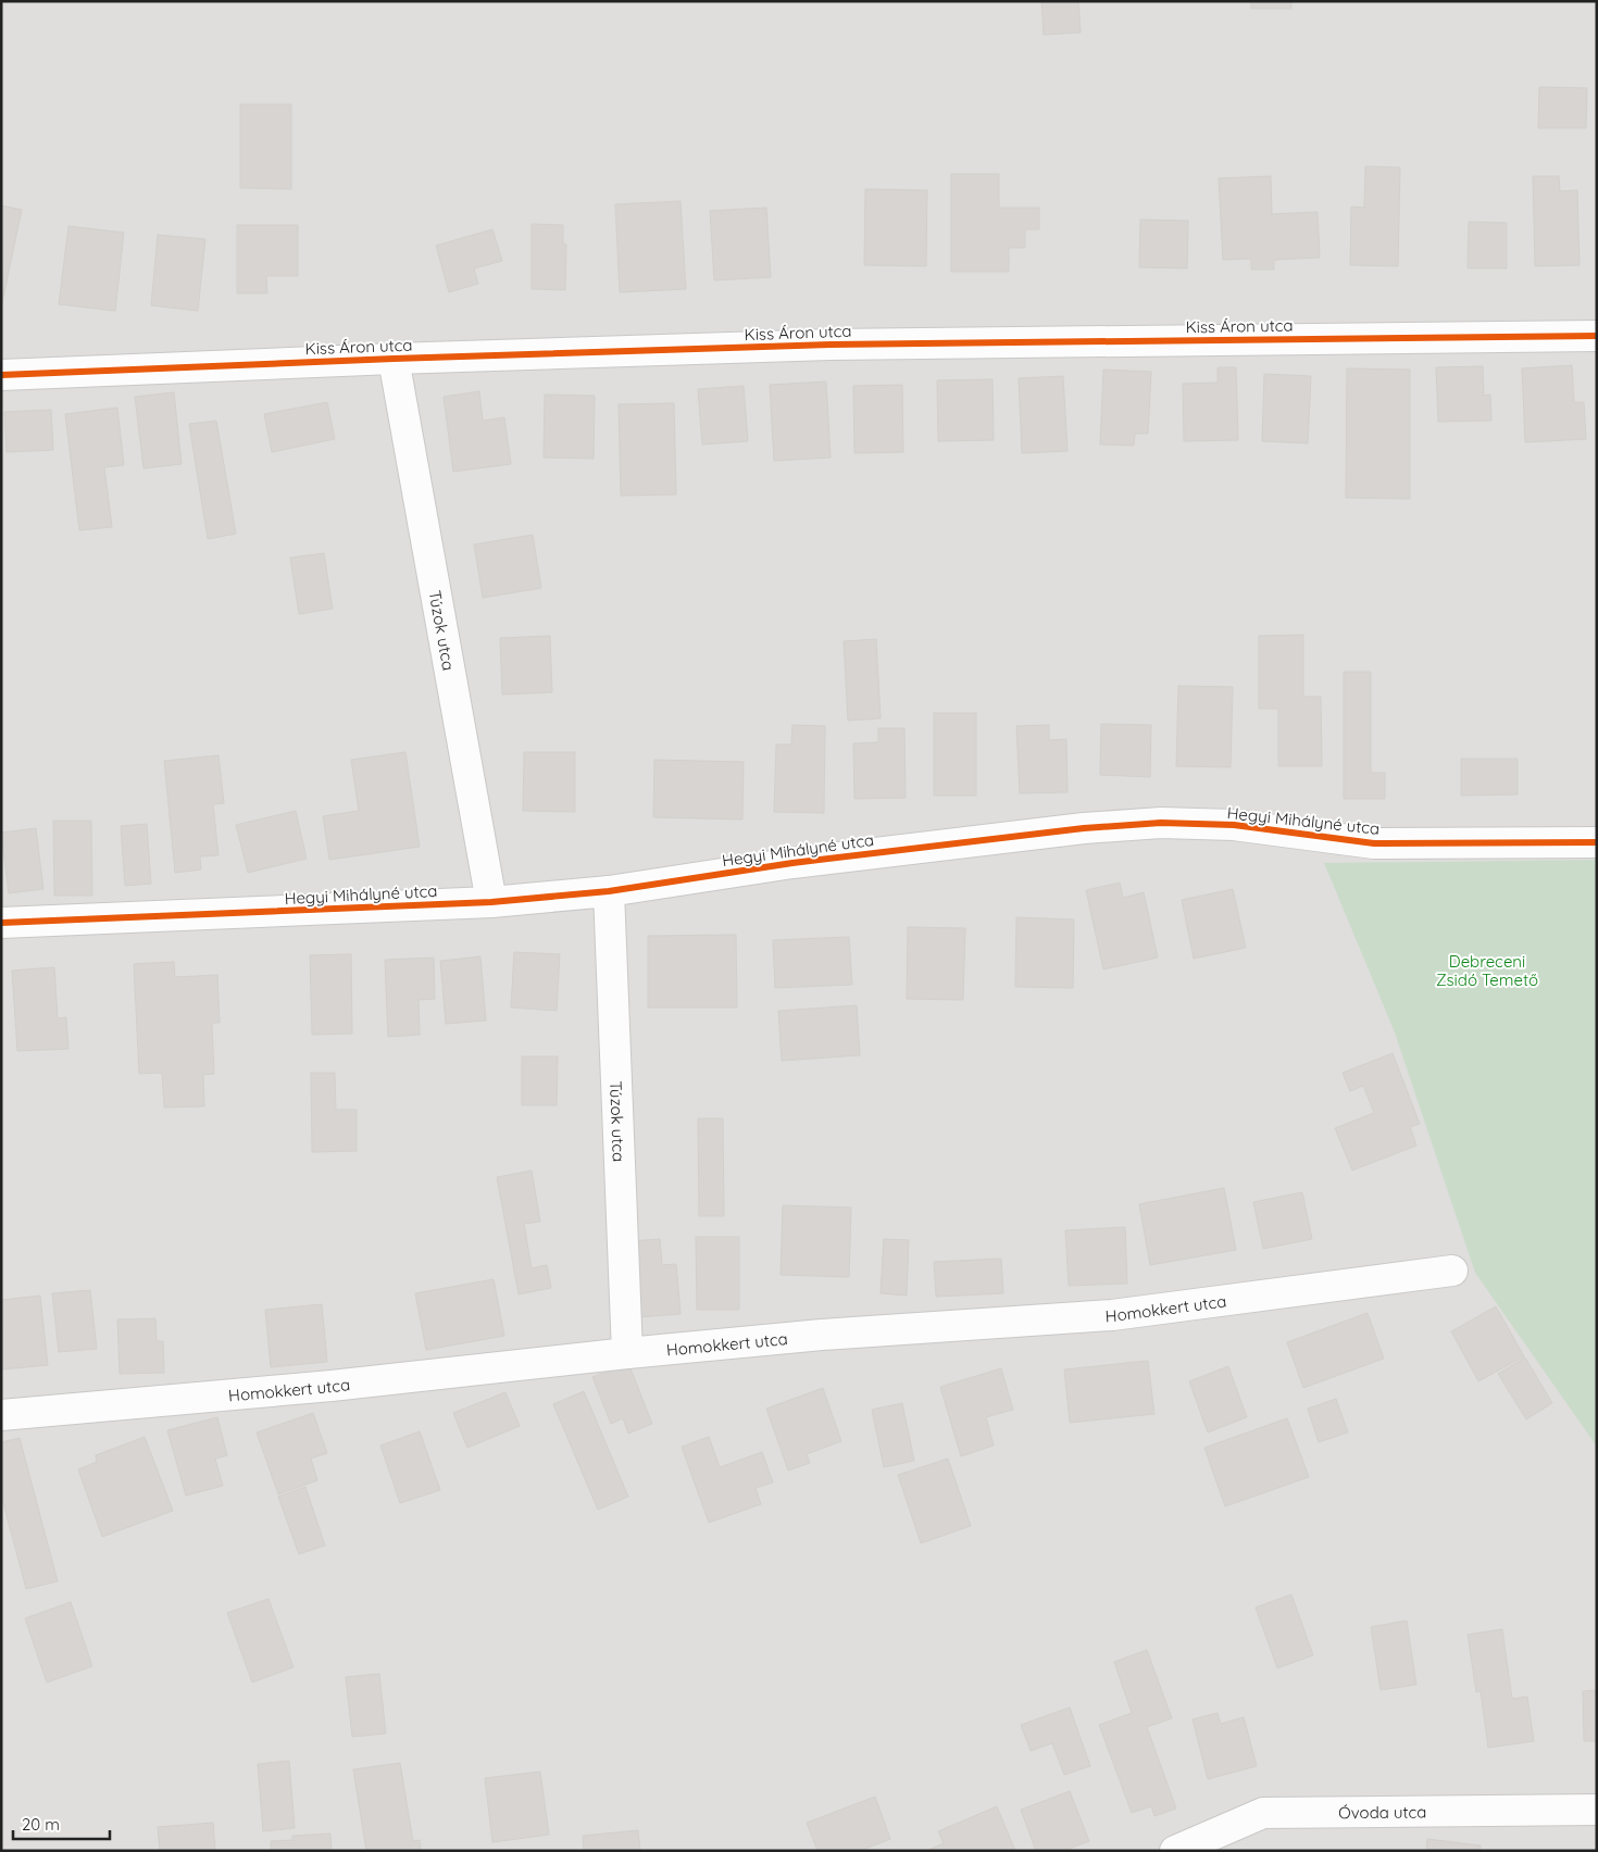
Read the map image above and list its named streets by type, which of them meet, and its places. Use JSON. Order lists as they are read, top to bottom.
{
  "streets": {
    "street": [
      "Kiss Áron utca",
      "Túzok utca",
      "Hegyi Mihályné utca",
      "Homokkert utca",
      "Óvoda utca"
    ]
  },
  "crossings": [
    ["Kiss Áron utca", "Túzok utca"],
    ["Túzok utca", "Hegyi Mihályné utca"],
    ["Túzok utca", "Homokkert utca"]
  ],
  "parks": ["Debreceni Zsidó Temető"],
  "scale_bar": "20 m"
}
